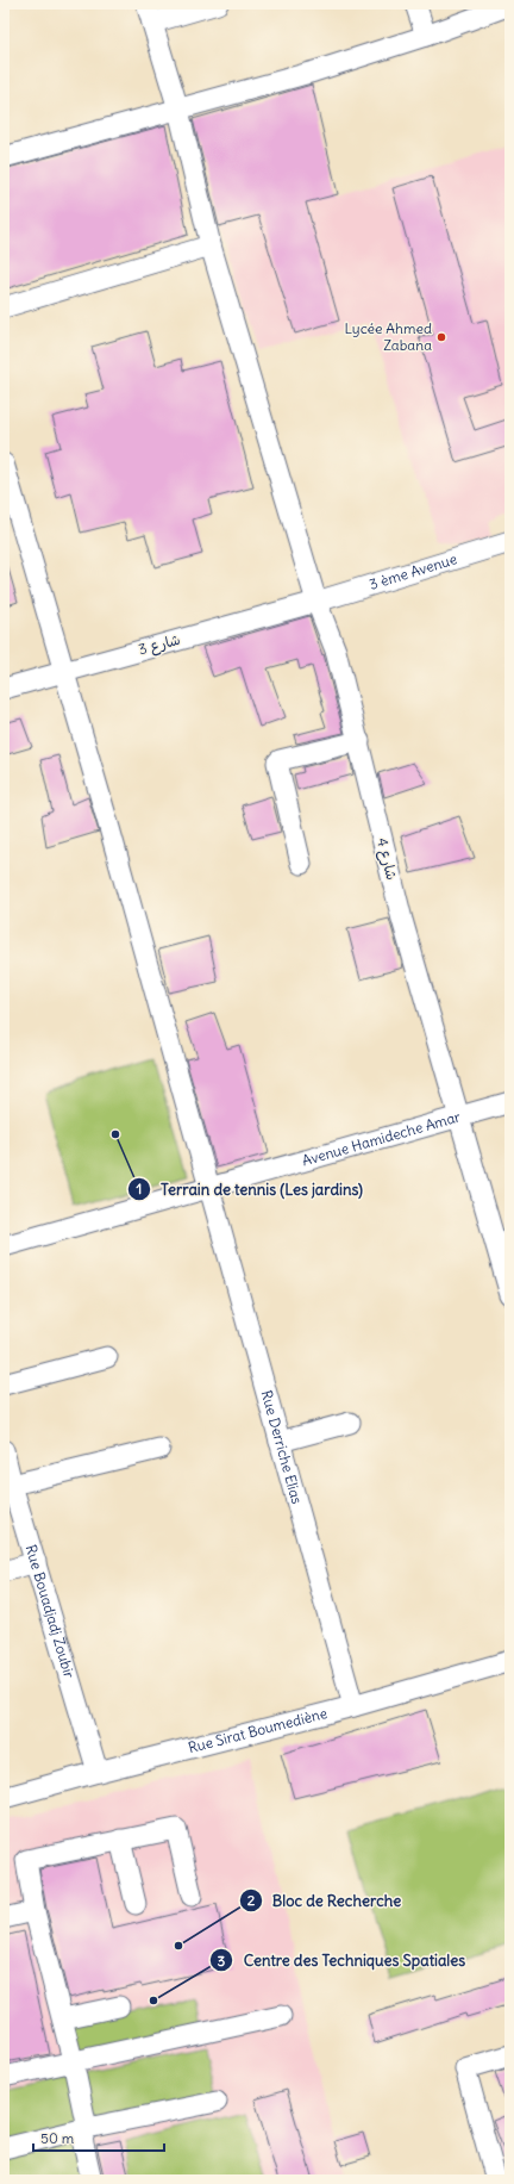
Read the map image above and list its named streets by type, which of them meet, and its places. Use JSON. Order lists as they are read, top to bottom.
{
  "streets": {
    "street": [
      "3 ème Avenue",
      "شارع 3",
      "شارع 4",
      "Avenue Hamideche Amar",
      "Rue Derriche Elias",
      "Rue Bouadjadj Zoubir",
      "Rue Sirat Boumediène"
    ]
  },
  "crossings": [
    ["3 ème Avenue", "شارع 3"],
    ["3 ème Avenue", "شارع 4"],
    ["شارع 3", "شارع 4"],
    ["شارع 3", "Rue Derriche Elias"],
    ["شارع 4", "Avenue Hamideche Amar"],
    ["Avenue Hamideche Amar", "Rue Derriche Elias"],
    ["Rue Derriche Elias", "Rue Sirat Boumediène"],
    ["Rue Bouadjadj Zoubir", "Rue Sirat Boumediène"]
  ],
  "places": [
    "Lycée Ahmed Zabana",
    "Terrain de tennis (Les jardins)",
    "Bloc de Recherche",
    "Centre des Techniques Spatiales"
  ],
  "scale_bar": "50 m"
}
